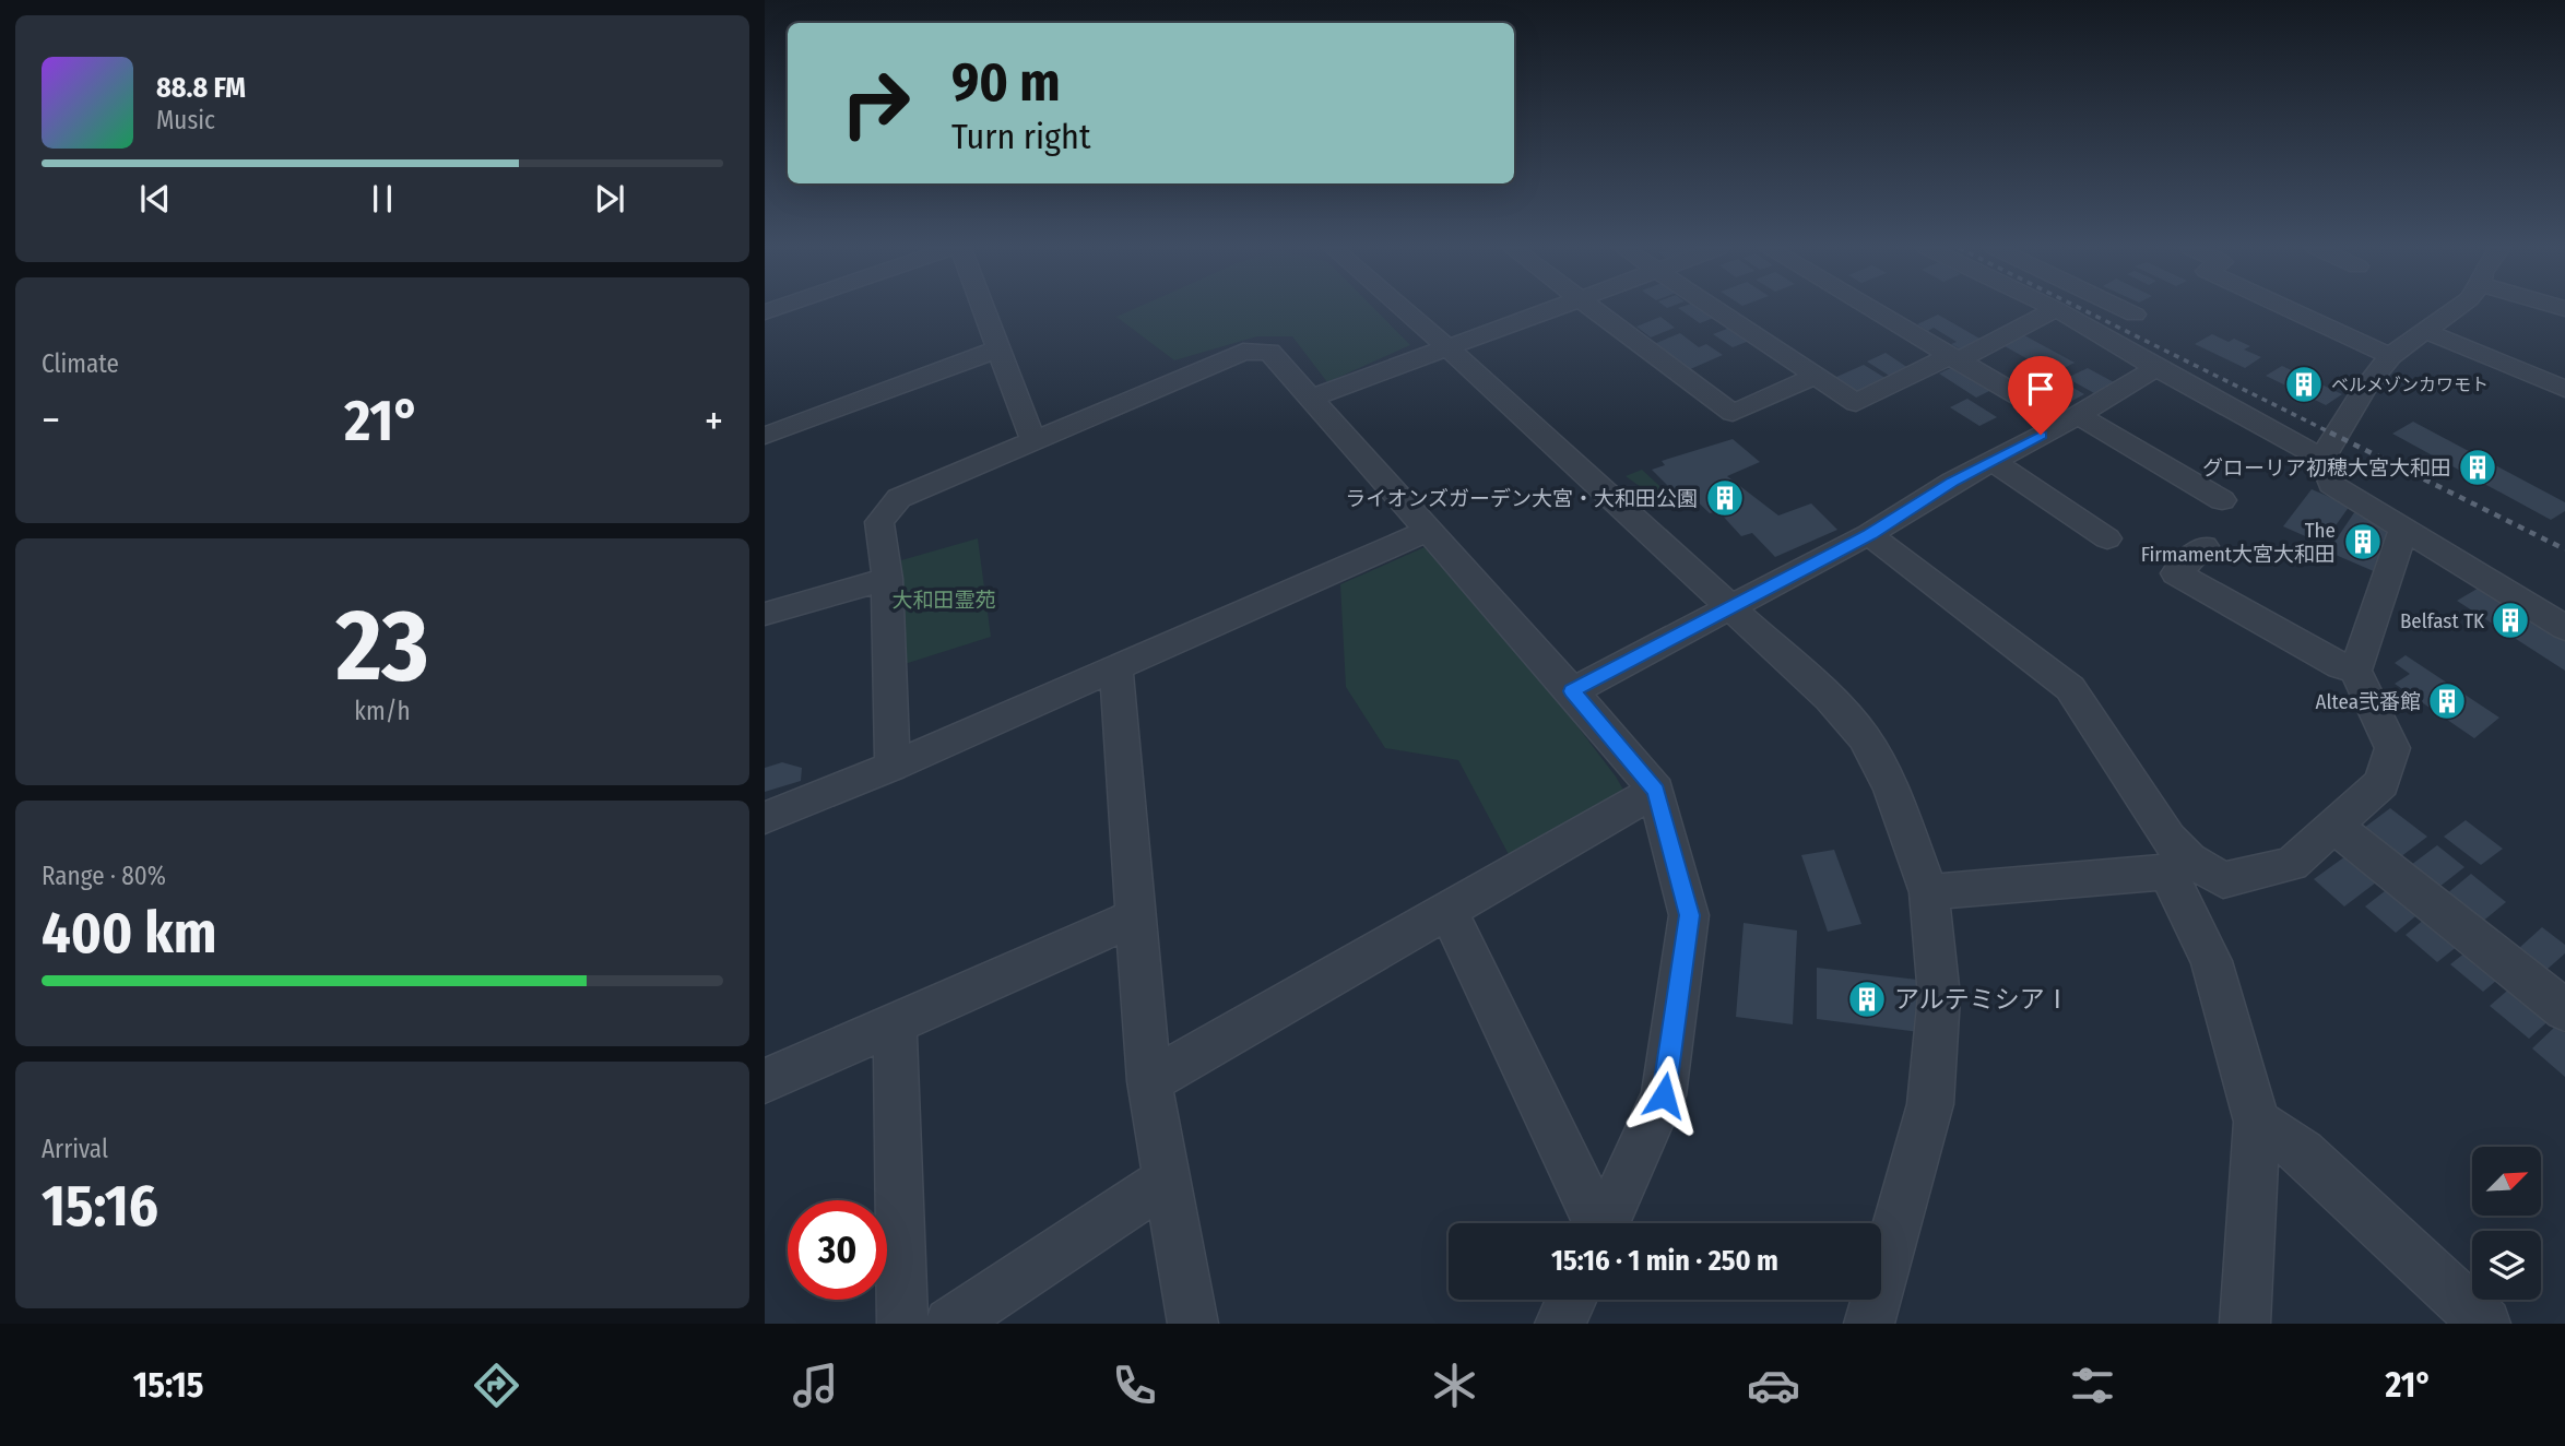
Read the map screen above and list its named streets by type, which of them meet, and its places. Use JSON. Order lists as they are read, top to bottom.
{
  "parks": ["大和田霊苑"],
  "places": {
    "building": [
      "ベルメゾンカワモト",
      "グローリア初穂大宮大和田",
      "ライオンズガーデン大宮・大和田公園",
      "The Firmament大宮大和田",
      "Belfast TK",
      "Altea弐番館",
      "アルテミシアⅠ"
    ]
  },
  "north": "top right",
  "page": {
    "turn": ["90 m", "Turn right"],
    "song": ["88.8 FM", "Music"],
    "tile": [
      "Climate",
      ["23", "km/h"],
      ["Range · 80%", "400 km"],
      ["Arrival", "15:16"]
    ],
    "heat": ["−", "21°", "+"],
    "limit": "30",
    "trip": "15:16 · 1 min · 250 m",
    "tabs": ["15:15", "21°"]
  }
}
